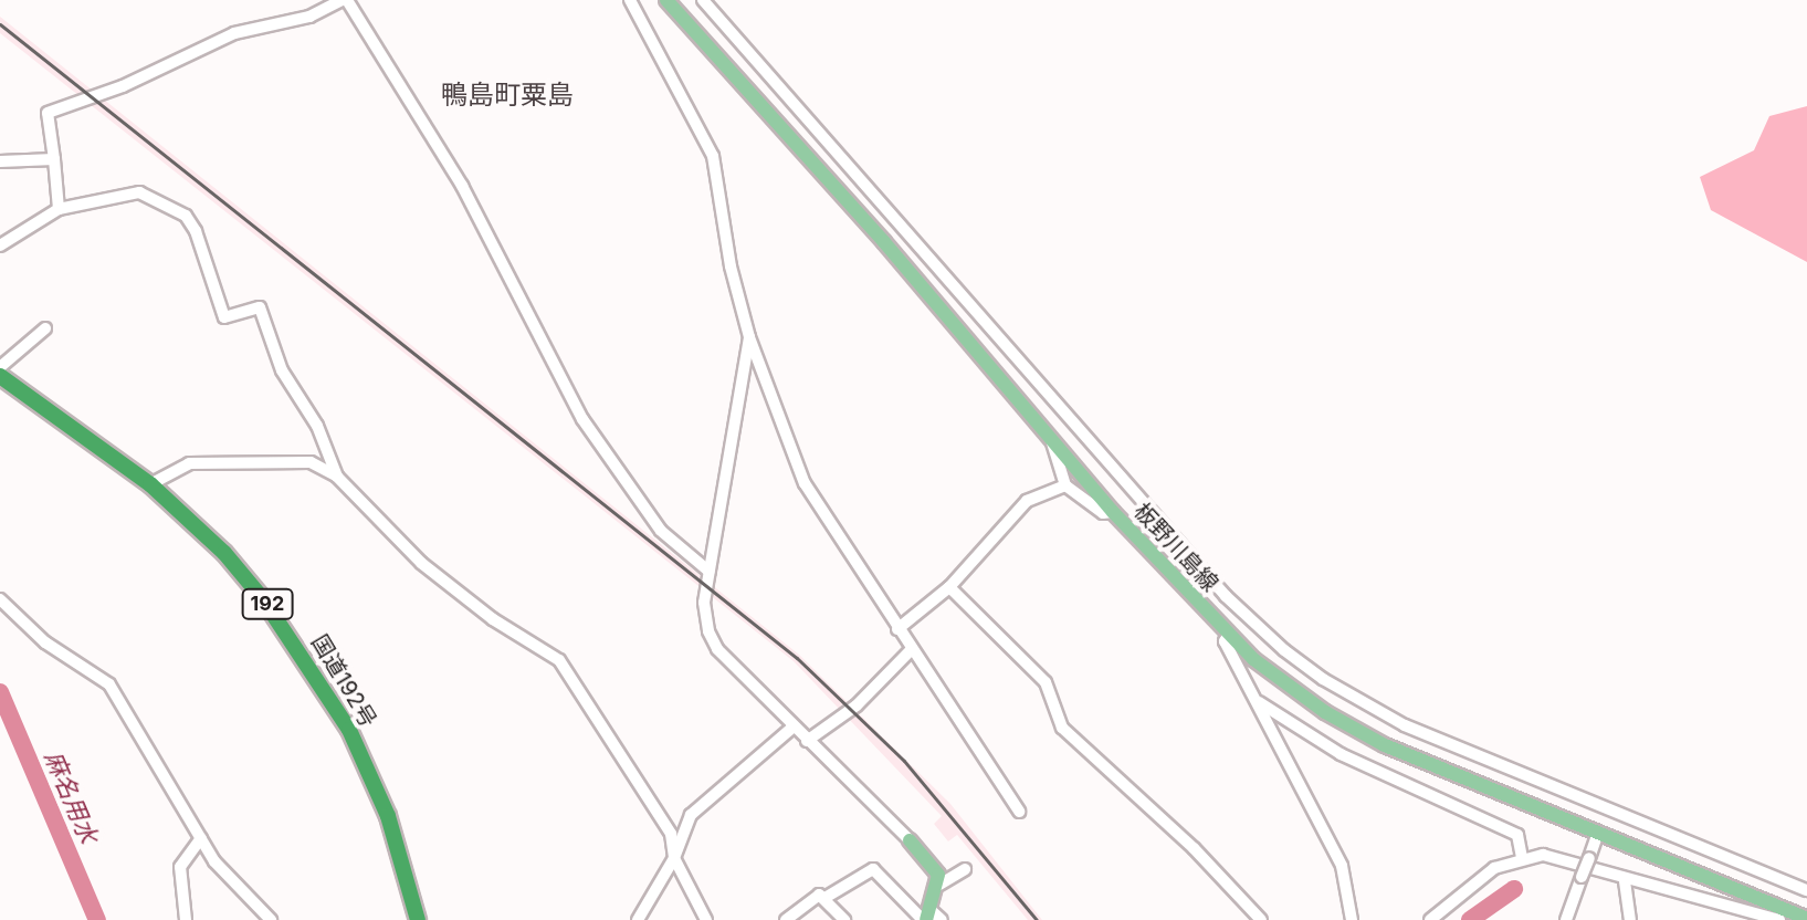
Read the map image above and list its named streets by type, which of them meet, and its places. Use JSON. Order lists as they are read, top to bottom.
{
  "streets": {
    "highway": ["192", "国道192号"],
    "main road": ["板野川島線"]
  },
  "districts": ["鴨島町粟島"],
  "water": ["麻名用水"]
}
